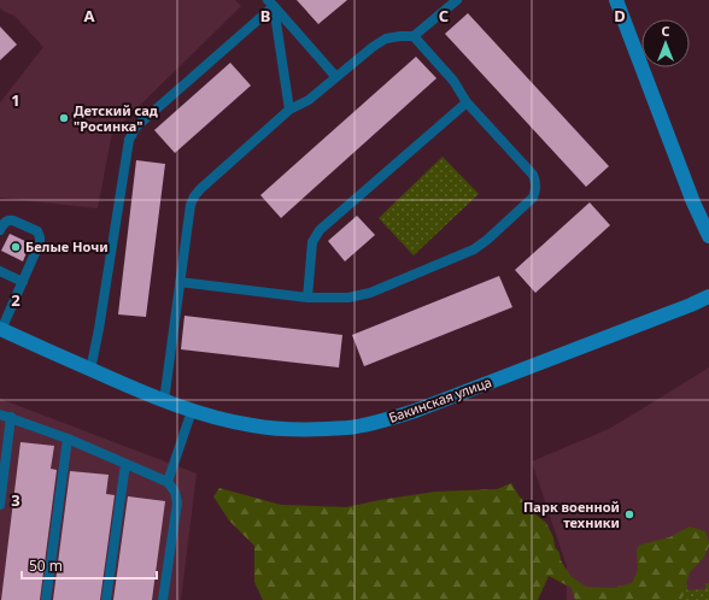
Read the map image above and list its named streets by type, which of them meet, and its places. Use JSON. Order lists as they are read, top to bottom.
{
  "streets": {
    "street": ["Бакинская улица"]
  },
  "places": ["Детский сад \"Росинка\"", "Белые Ночи", "Парк военной техники"],
  "scale_bar": "50 m",
  "north": "top",
  "grid": {
    "columns": [
      "A",
      "B",
      "C",
      "D"
    ],
    "rows": ["1", "2", "3"]
  }
}
